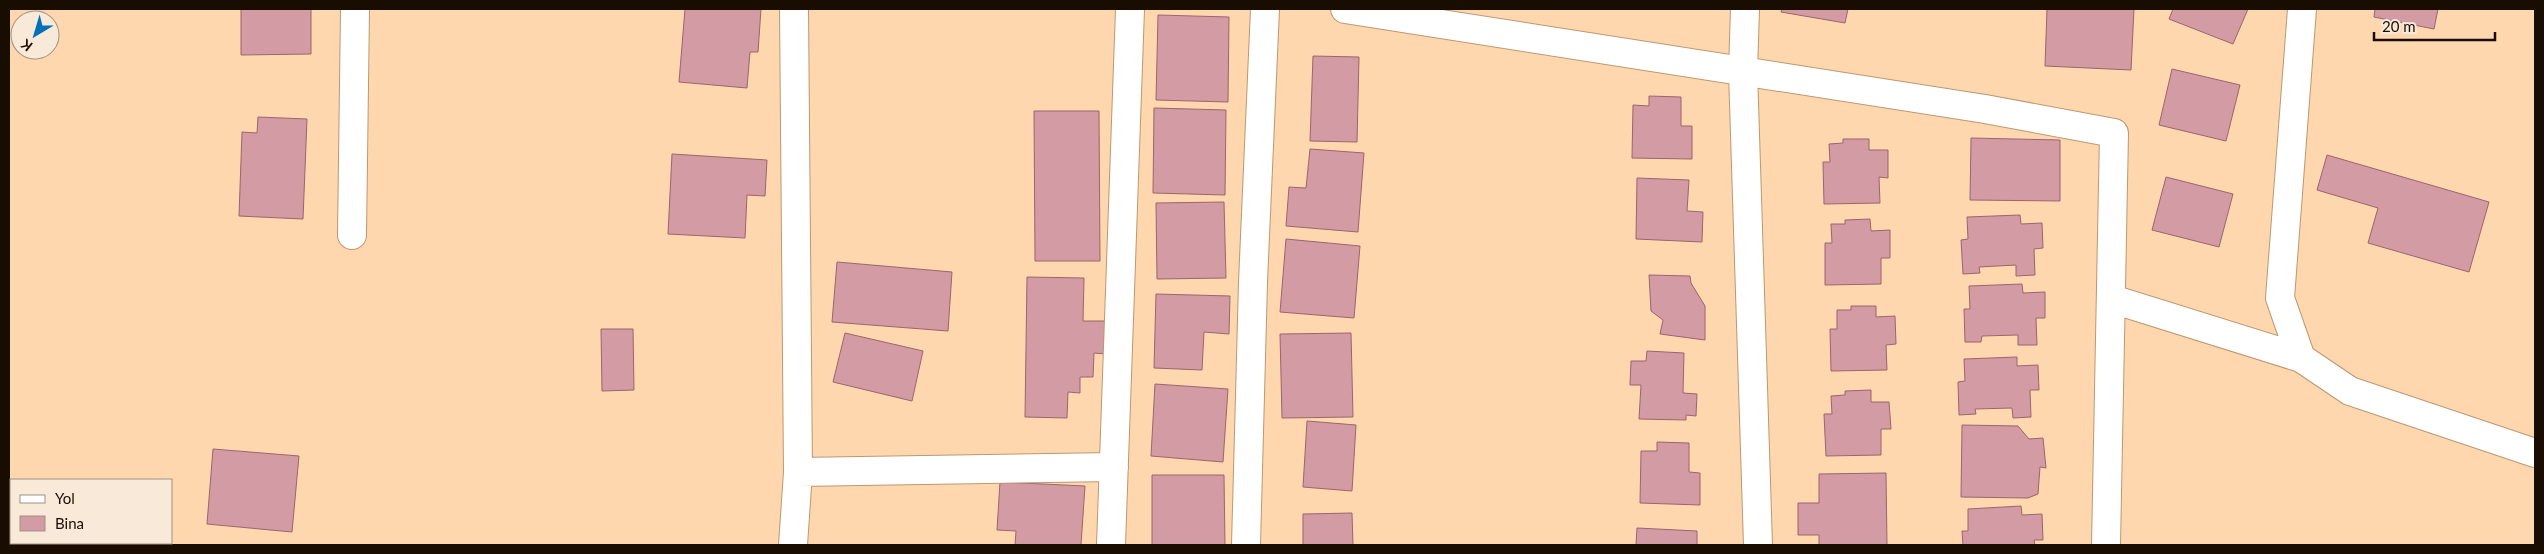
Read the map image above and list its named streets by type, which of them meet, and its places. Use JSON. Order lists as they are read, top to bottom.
{
  "legend": ["Yol", "Bina"],
  "scale_bar": "20 m",
  "north": "bottom left"
}
